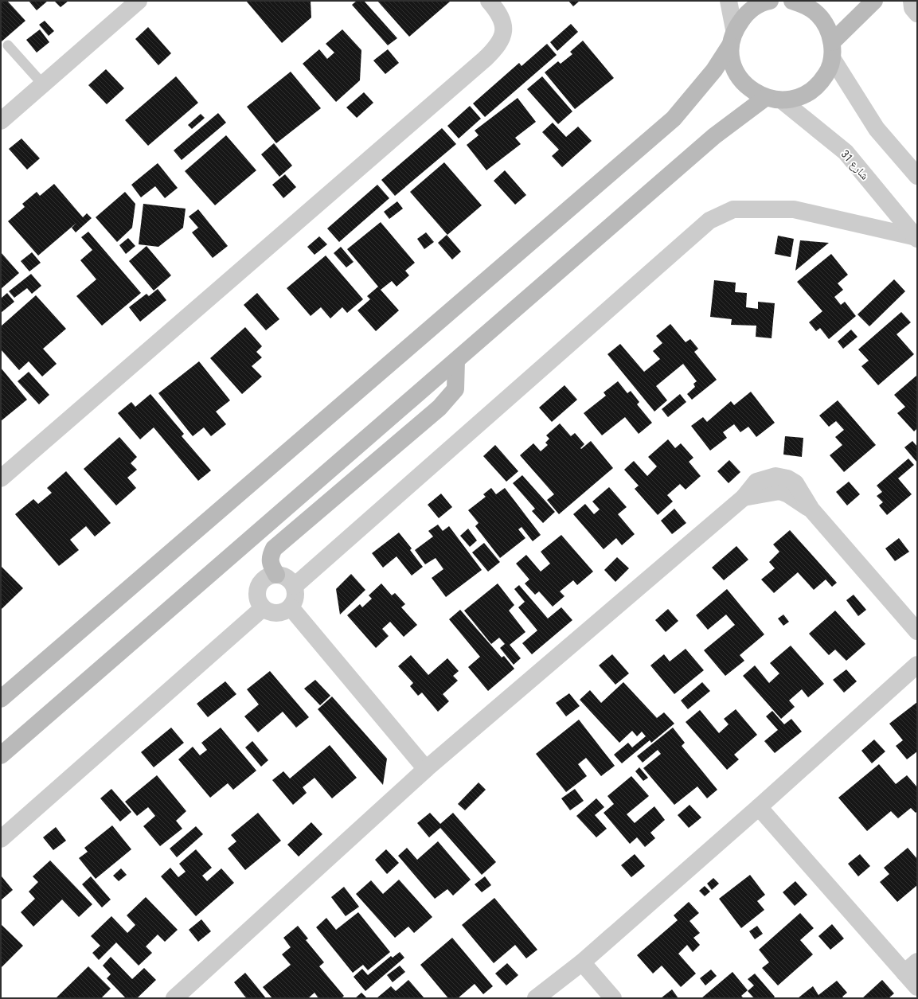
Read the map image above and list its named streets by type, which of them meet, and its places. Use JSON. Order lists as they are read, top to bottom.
{
  "streets": {
    "street": ["شارع 31"]
  }
}
